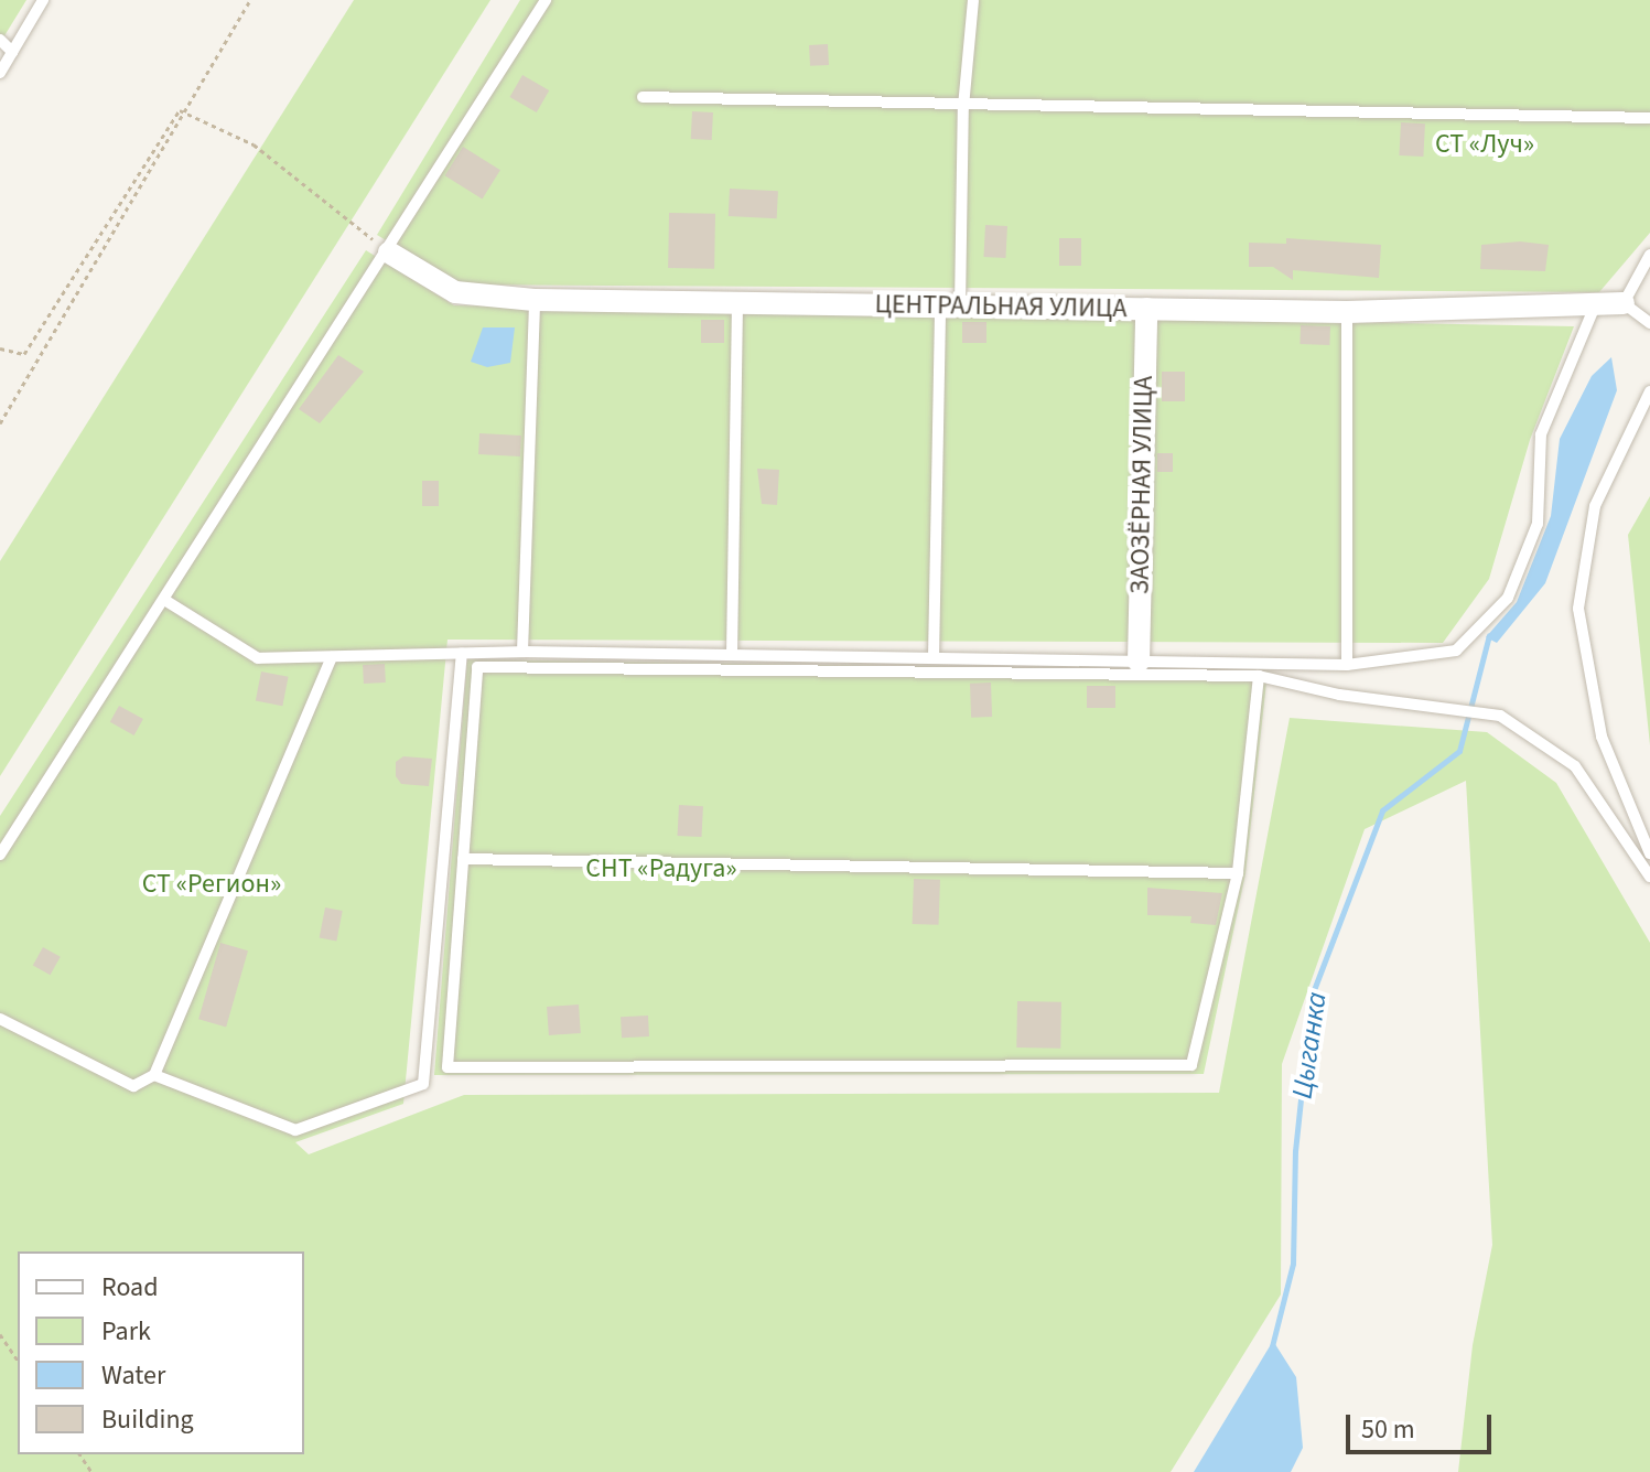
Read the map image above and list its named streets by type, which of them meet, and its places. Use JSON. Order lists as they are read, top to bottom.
{
  "streets": {
    "street": ["ЦЕНТРАЛЬНАЯ УЛИЦА", "ЗАОЗЁРНАЯ УЛИЦА"]
  },
  "crossings": [
    ["ЦЕНТРАЛЬНАЯ УЛИЦА", "ЗАОЗЁРНАЯ УЛИЦА"]
  ],
  "water": ["Цыганка"],
  "parks": ["СТ «Луч»", "СНТ «Радуга»", "СТ «Регион»"],
  "legend": [
    "Road",
    "Park",
    "Water",
    "Building"
  ],
  "scale_bar": "50 m"
}
